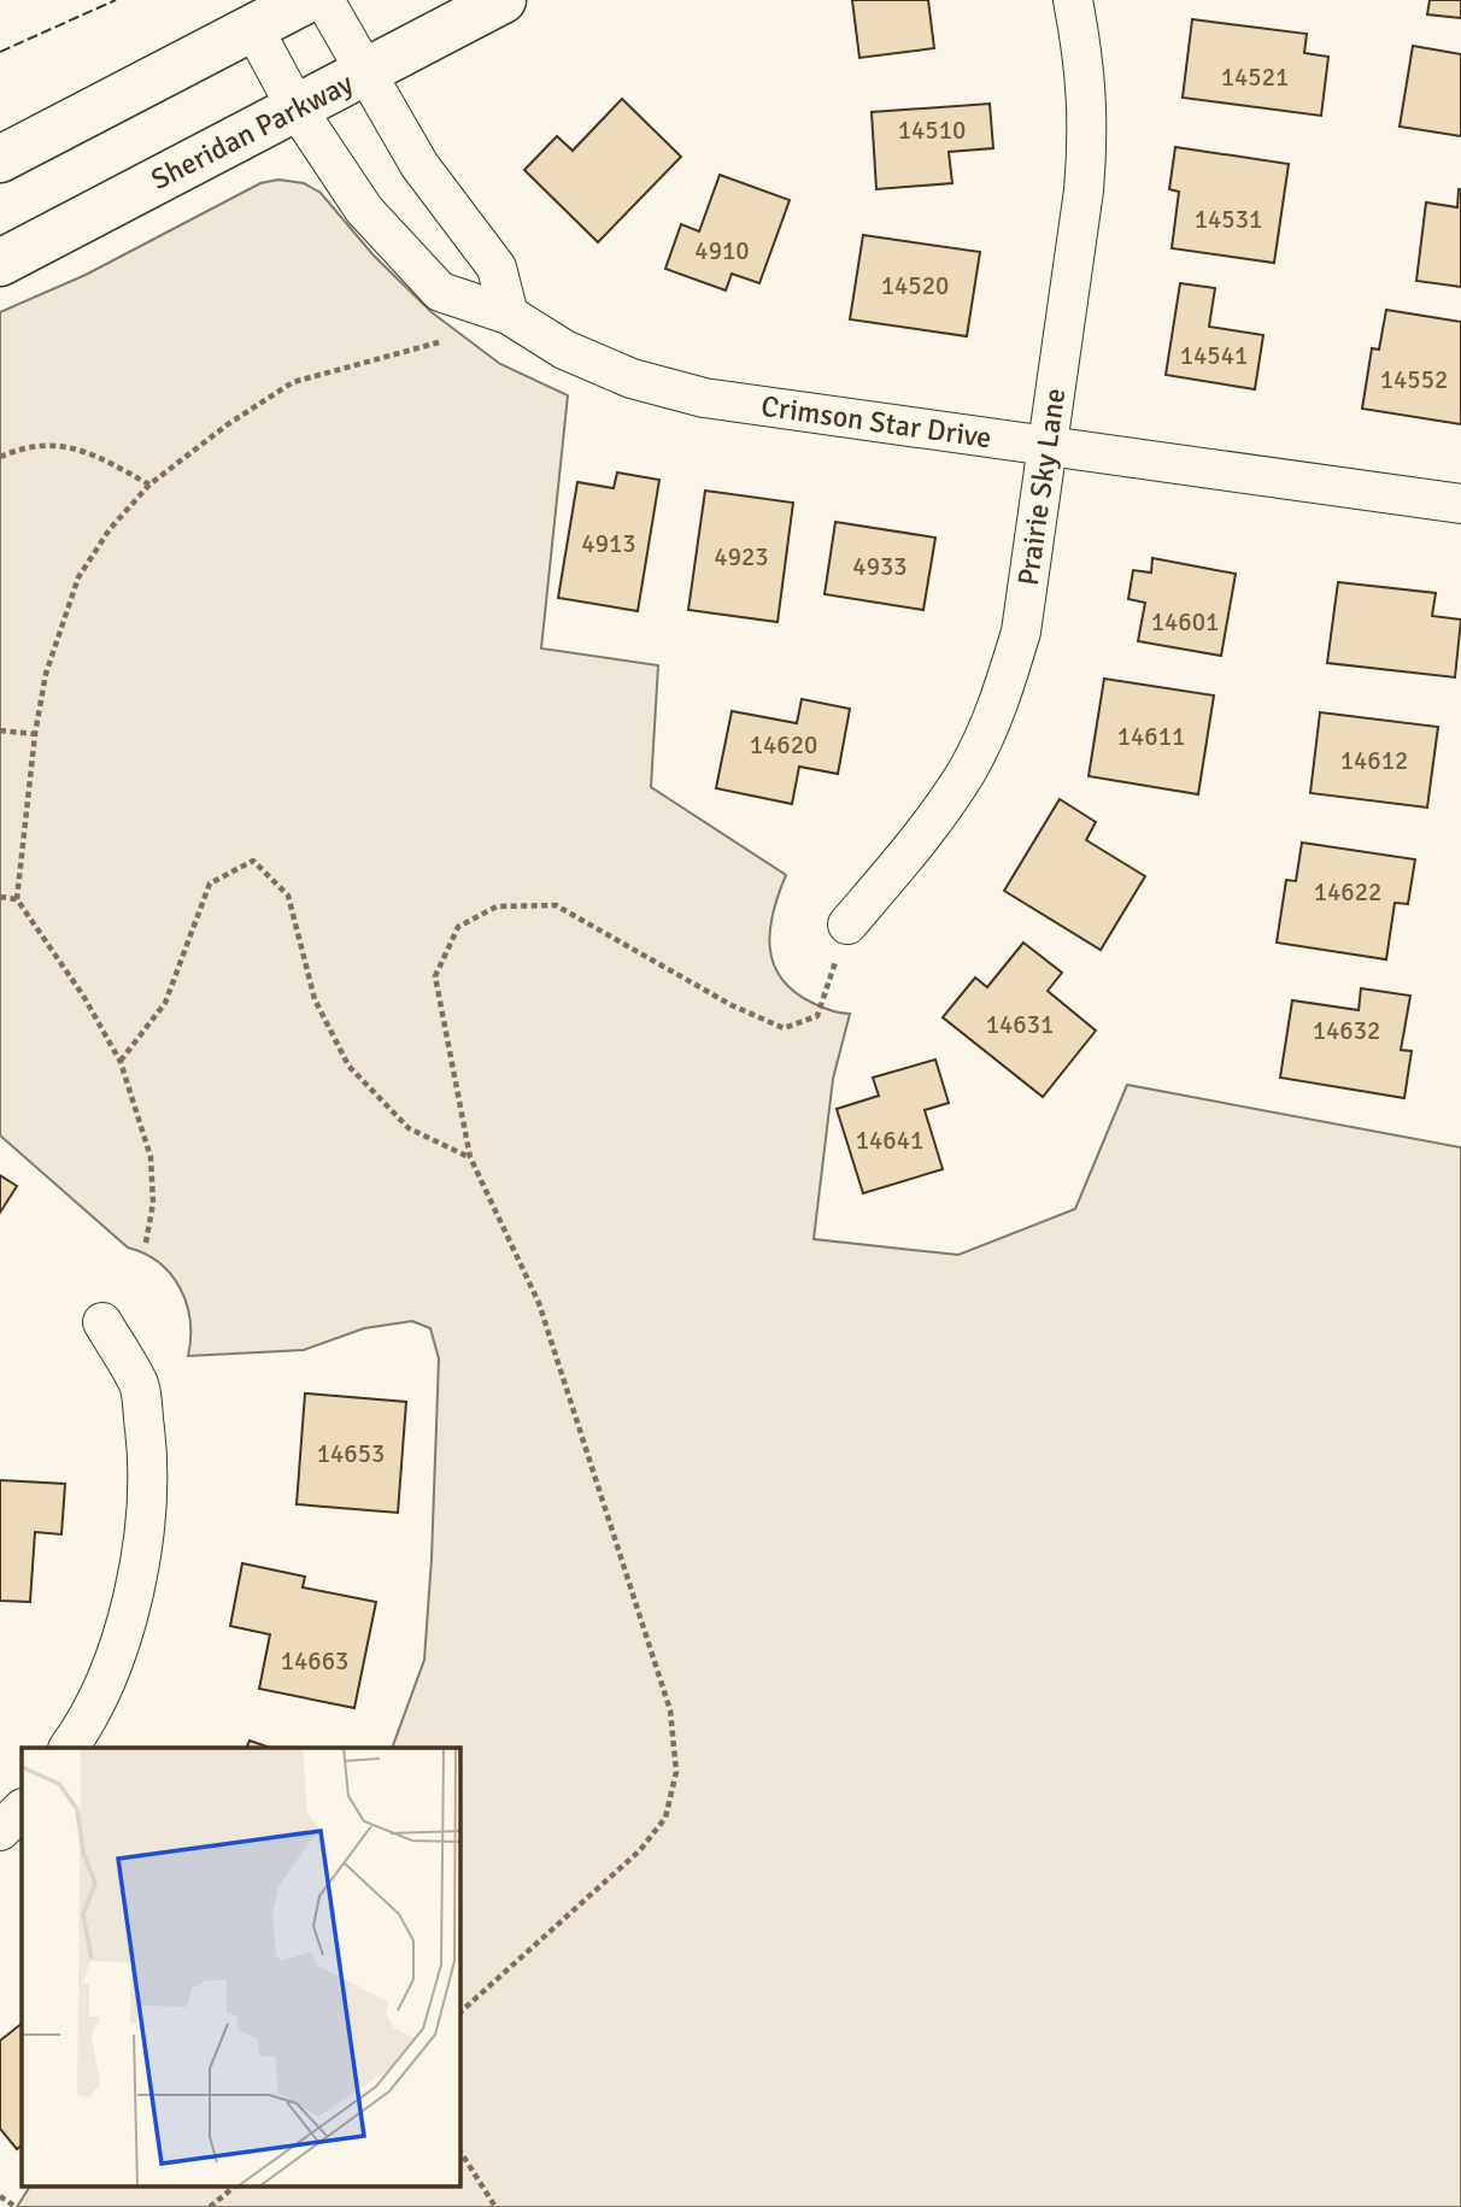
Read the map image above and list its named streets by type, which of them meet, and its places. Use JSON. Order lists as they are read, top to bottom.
{
  "streets": {
    "main road": ["Sheridan Parkway"],
    "street": ["Crimson Star Drive", "Prairie Sky Lane"]
  },
  "crossings": [
    ["Sheridan Parkway", "Crimson Star Drive"],
    ["Crimson Star Drive", "Prairie Sky Lane"]
  ],
  "house_numbers": [
    "14521",
    "14510",
    "14531",
    "4910",
    "14520",
    "14541",
    "14552",
    "4913",
    "4923",
    "4933",
    "14601",
    "14611",
    "14620",
    "14612",
    "14622",
    "14631",
    "14632",
    "14641",
    "14653",
    "14663"
  ]
}
